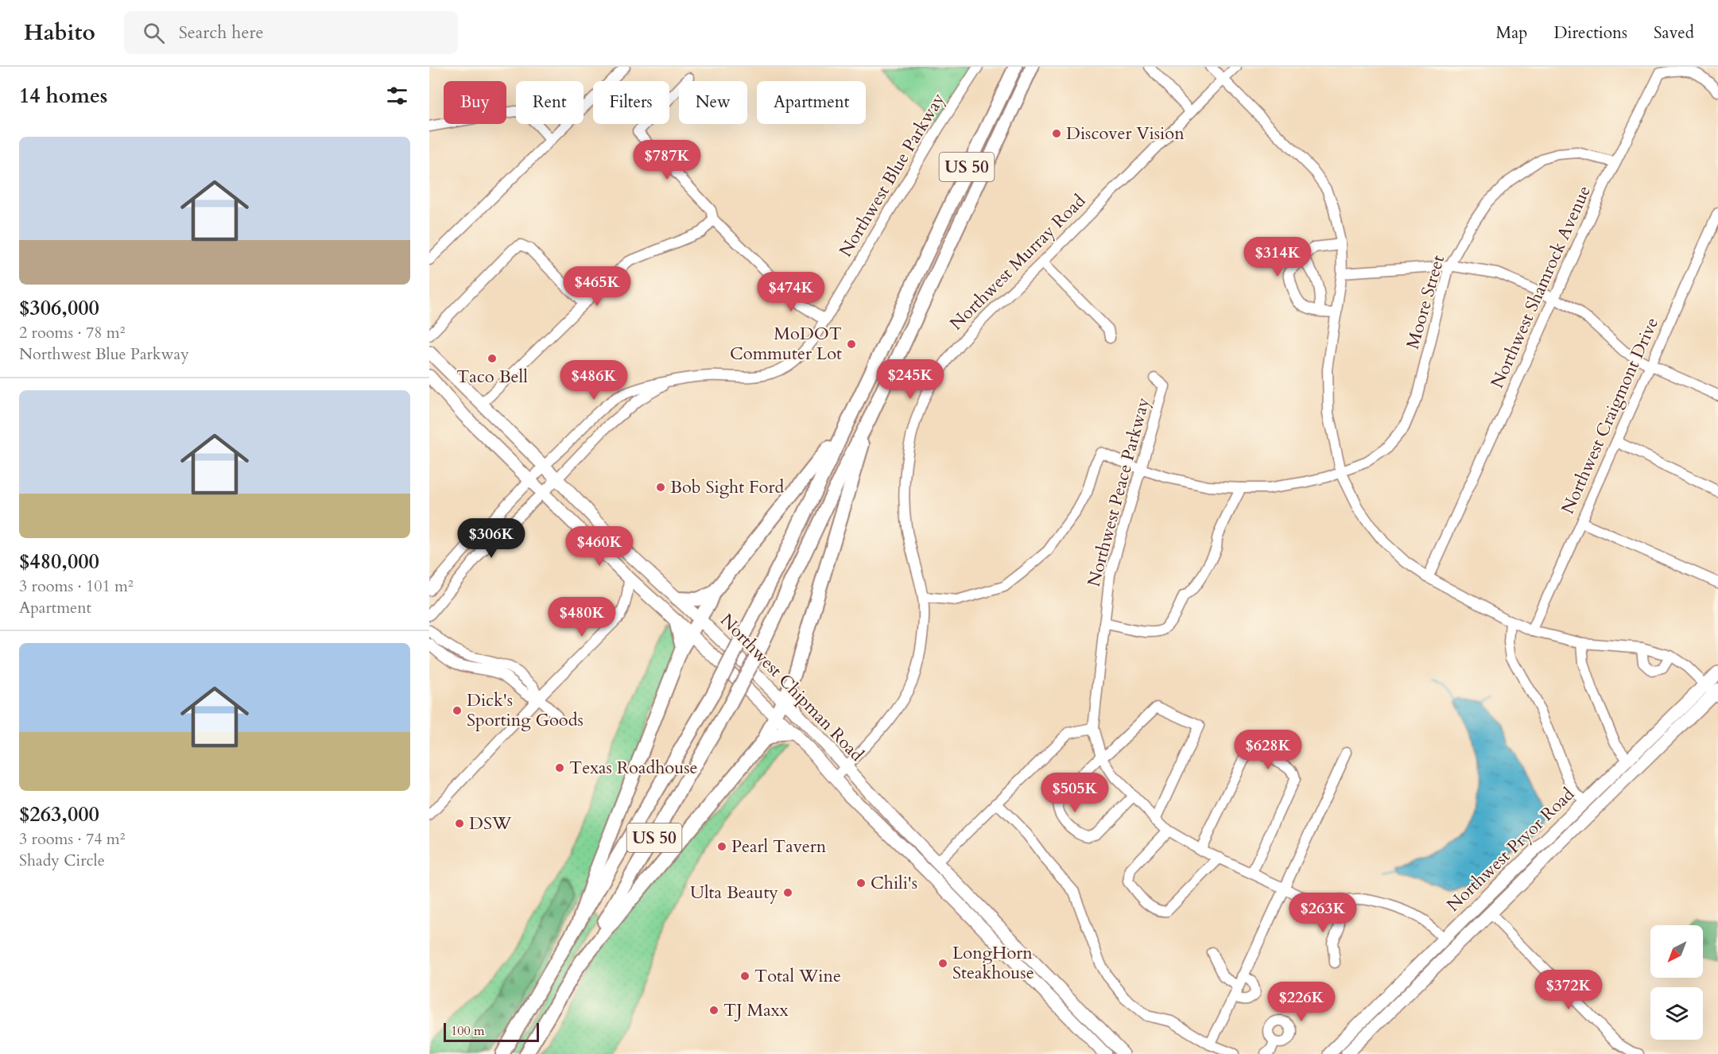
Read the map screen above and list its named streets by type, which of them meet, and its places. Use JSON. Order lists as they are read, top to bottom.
{
  "streets": {
    "highway": ["US 50"],
    "main road": ["Northwest Chipman Road", "Northwest Pryor Road"],
    "street": [
      "Northwest Blue Parkway",
      "Northwest Murray Road",
      "Northwest Shamrock Avenue",
      "Moore Street",
      "Northwest Craigmont Drive",
      "Northwest Peace Parkway"
    ]
  },
  "crossings": [
    ["Northwest Blue Parkway", "Northwest Chipman Road"],
    ["Northwest Murray Road", "Moore Street"],
    ["Northwest Murray Road", "Northwest Chipman Road"],
    ["Northwest Shamrock Avenue", "Moore Street"],
    ["Moore Street", "Northwest Peace Parkway"],
    ["Northwest Peace Parkway", "Northwest Pryor Road"]
  ],
  "places": [
    "Discover Vision",
    "MoDOT Commuter Lot",
    "Taco Bell",
    "Bob Sight Ford",
    "Dick's Sporting Goods",
    "Texas Roadhouse",
    "DSW",
    "Pearl Tavern",
    "Chili's",
    "Ulta Beauty",
    "LongHorn Steakhouse",
    "Total Wine",
    "TJ Maxx"
  ],
  "scale_bar": "100 m",
  "north": "bottom left",
  "page": {
    "header": "Habito",
    "search": "Search here",
    "nav": ["Map", "Directions", "Saved"],
    "heading": "14 homes",
    "chip": [
      "Buy",
      "Rent",
      "Filters",
      "New",
      "Apartment"
    ],
    "list": [
      {
        "name": "$306,000",
        "note": "2 rooms · 78 m² · Northwest Blue Parkway"
      },
      {
        "name": "$480,000",
        "note": "3 rooms · 101 m² · Apartment"
      },
      {
        "name": "$263,000",
        "note": "3 rooms · 74 m² · Shady Circle"
      }
    ],
    "price": [
      "$787K",
      "$314K",
      "$465K",
      "$474K",
      "$245K",
      "$486K",
      "$306K",
      "$460K",
      "$480K",
      "$628K",
      "$505K",
      "$263K",
      "$372K",
      "$226K"
    ],
    "scale": "100 m"
  }
}
